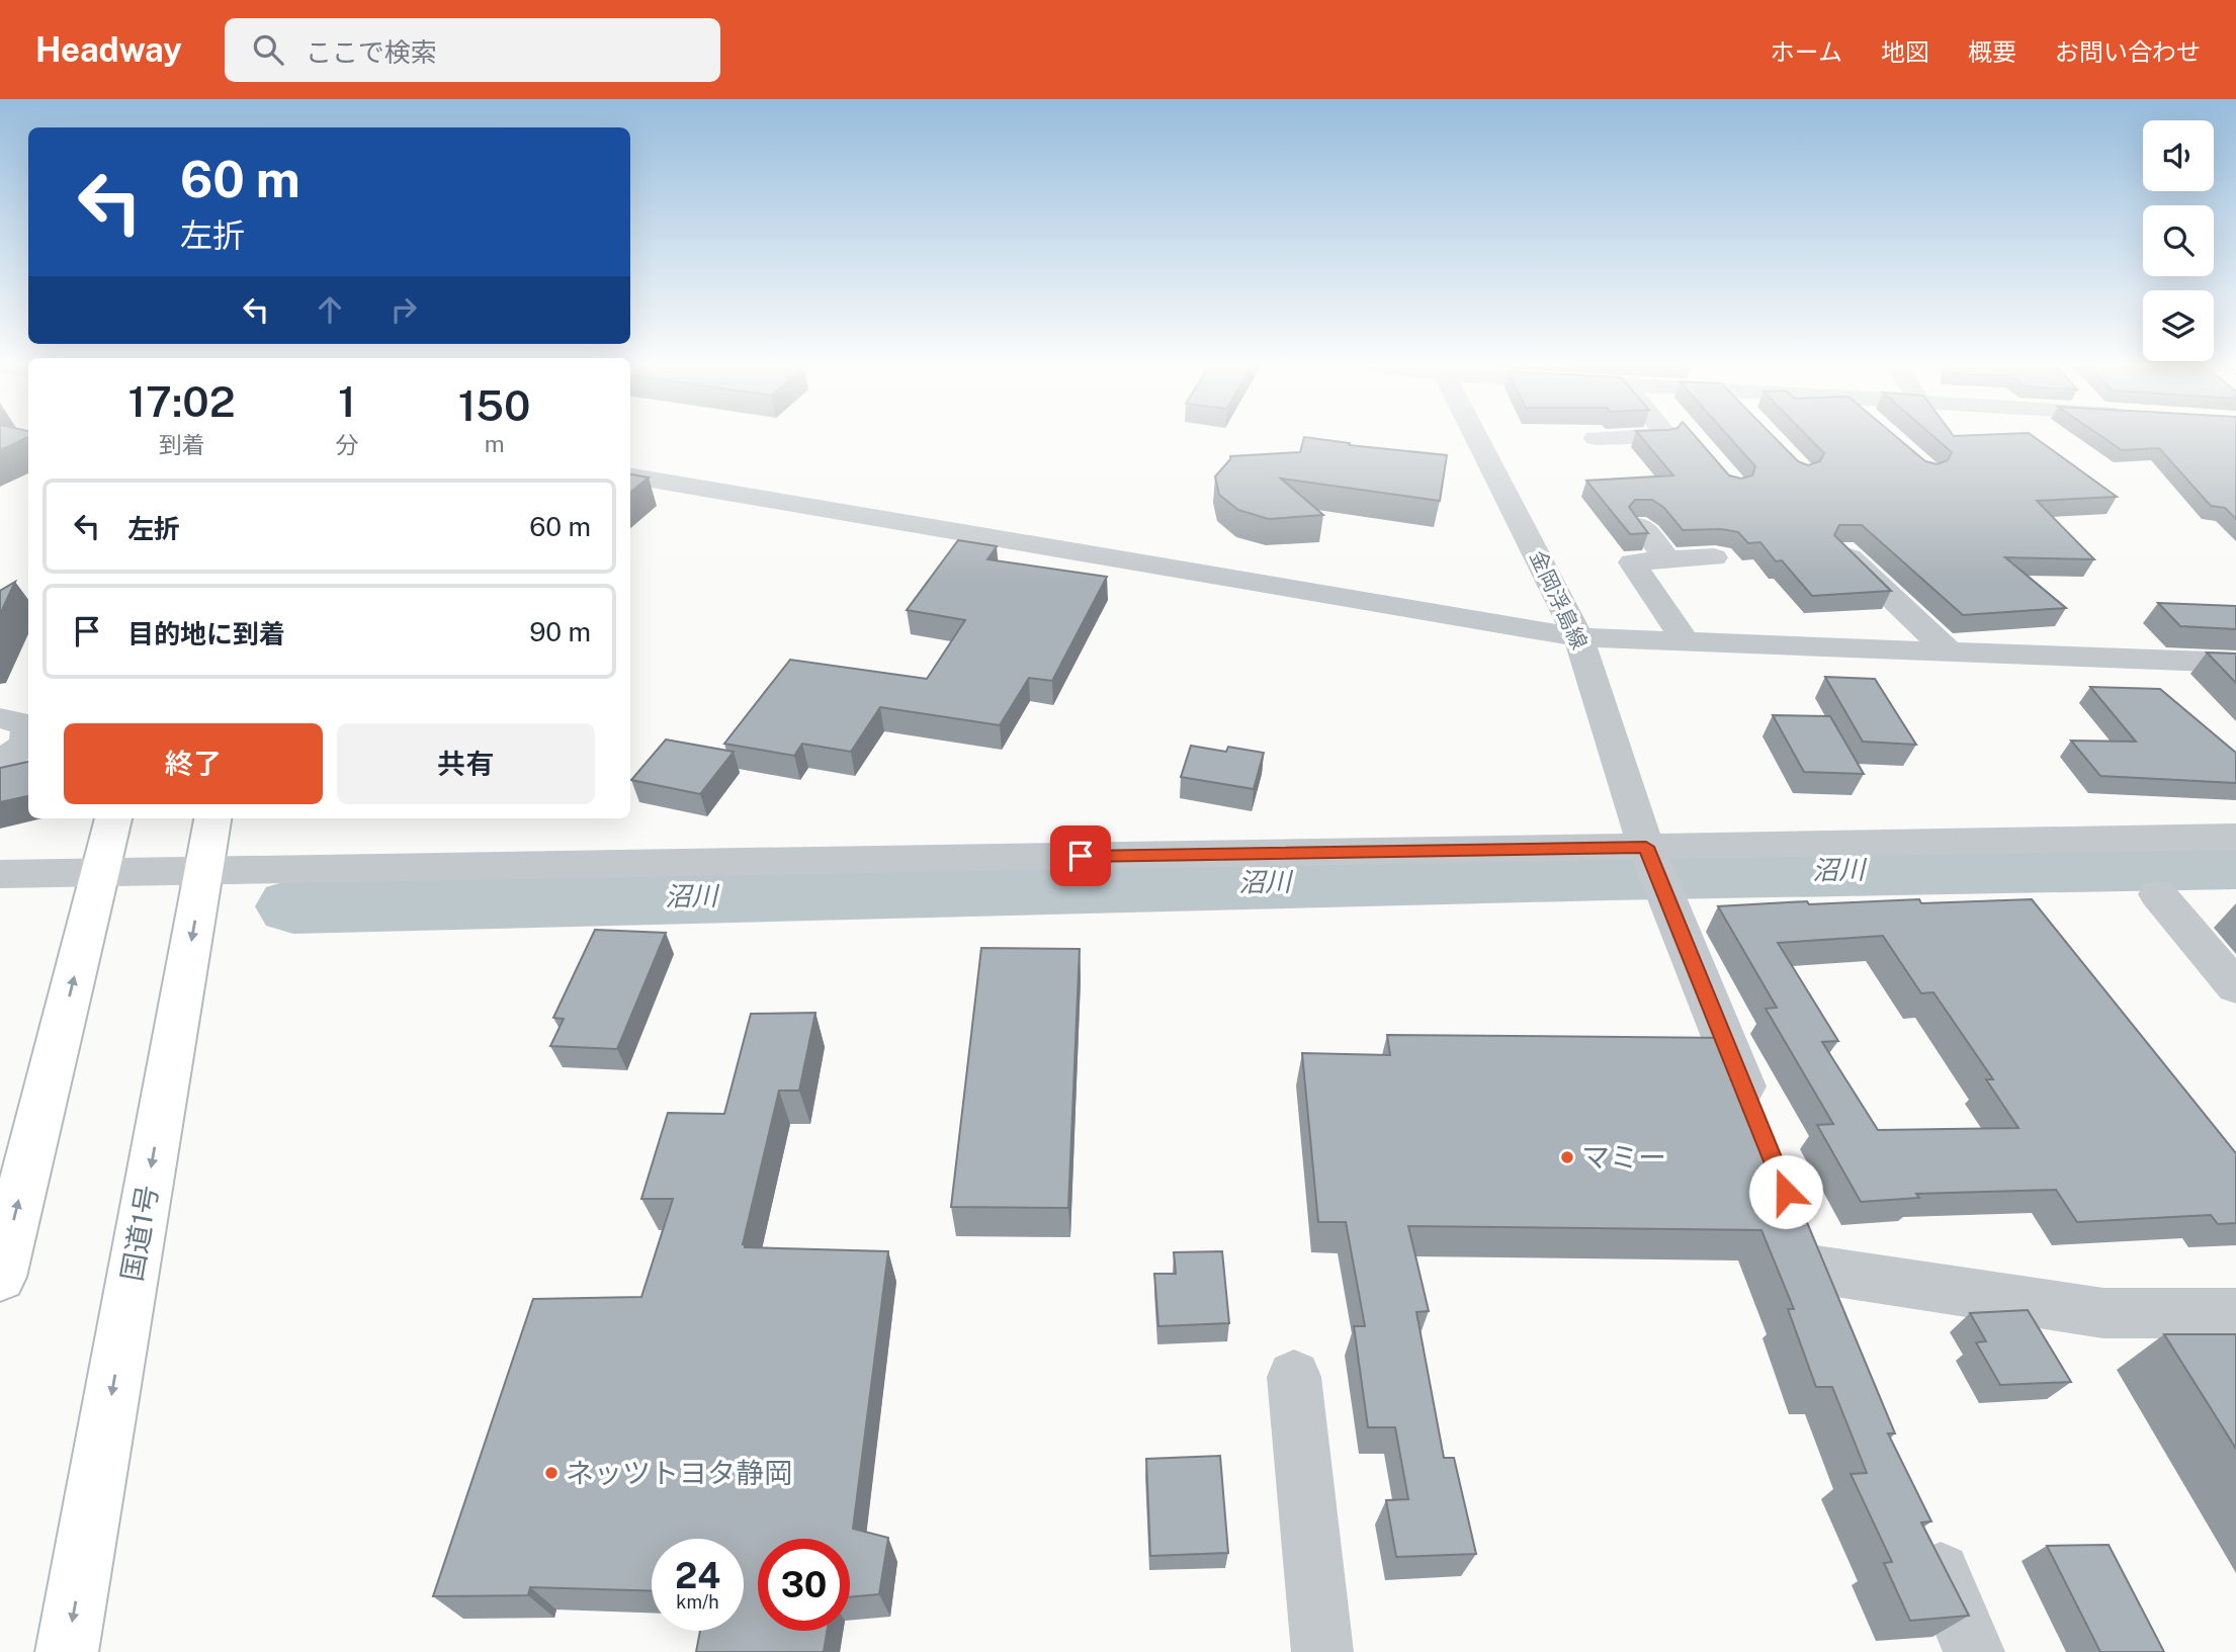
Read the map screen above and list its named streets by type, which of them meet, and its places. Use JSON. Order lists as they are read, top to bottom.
{
  "streets": {
    "main road": ["国道1号"],
    "street": ["金岡浮島線"]
  },
  "water": ["沼川"],
  "places": ["マミー", "ネッツトヨタ静岡"],
  "page": {
    "header": "Headway",
    "search": "ここで検索",
    "nav": [
      "ホーム",
      "地図",
      "概要",
      "お問い合わせ"
    ],
    "turn": ["60 m", "左折"],
    "eta": [
      "17:02",
      "到着",
      "1",
      "分",
      "150",
      "m"
    ],
    "list": [
      {
        "name": "左折",
        "value": "60 m"
      },
      {
        "name": "目的地に到着",
        "value": "90 m"
      }
    ],
    "buttons": ["終了", "共有"],
    "speed": "24 km/h",
    "limit": "30"
  }
}
